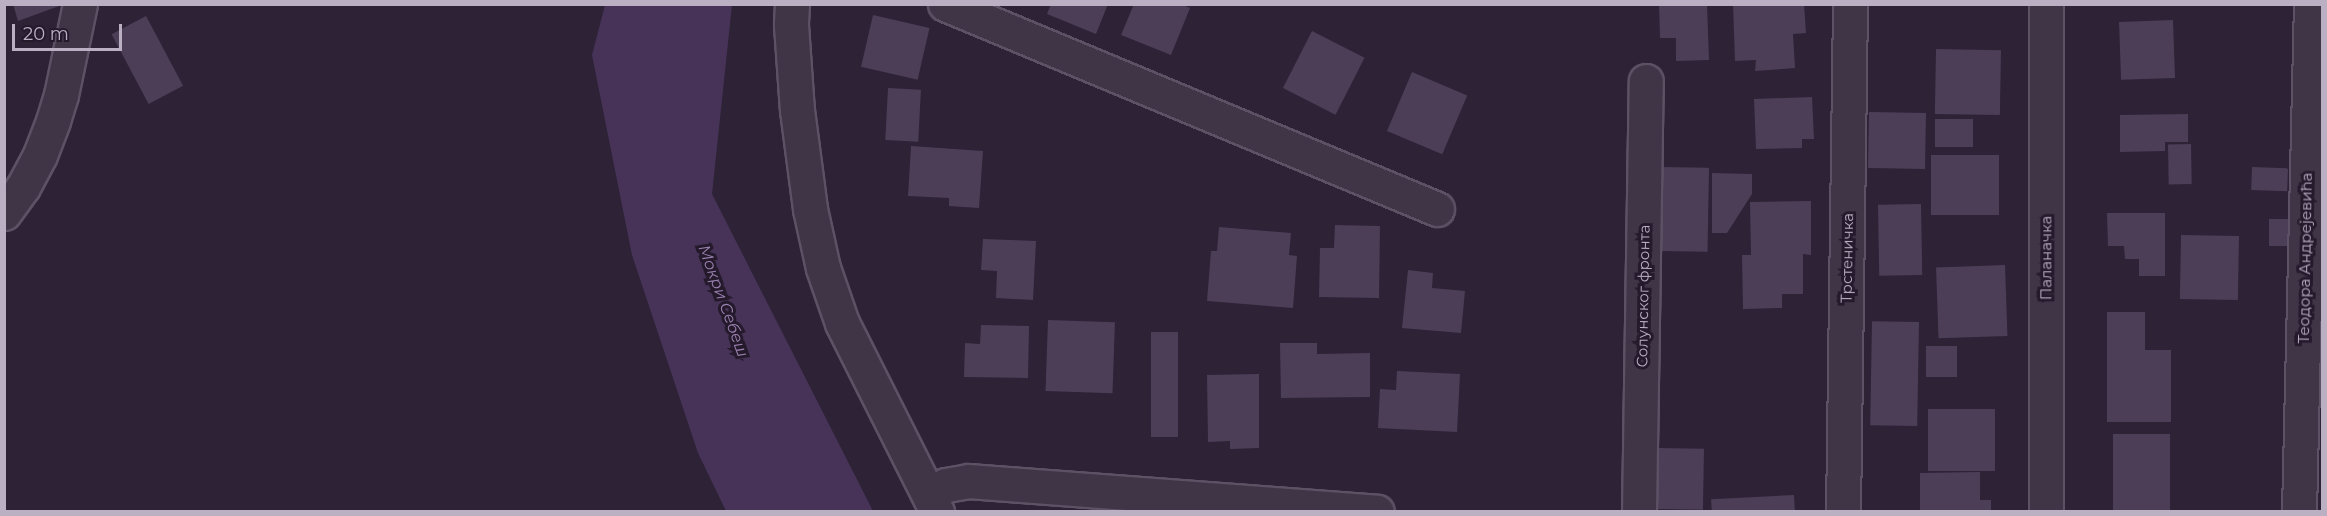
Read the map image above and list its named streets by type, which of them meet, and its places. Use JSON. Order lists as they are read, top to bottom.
{
  "streets": {
    "street": [
      "Трстеничка",
      "Паланачка",
      "Теодора Андрејевића",
      "Солунског фронта"
    ]
  },
  "water": ["Мокри Себеш"],
  "scale_bar": "20 m"
}
